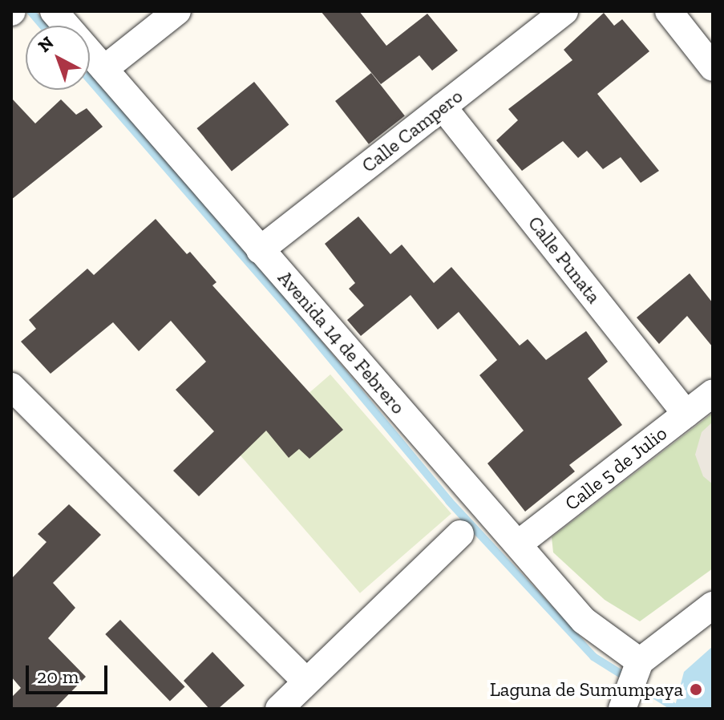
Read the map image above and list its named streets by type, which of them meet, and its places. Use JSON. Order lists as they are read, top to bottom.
{
  "streets": {
    "street": [
      "Calle Campero",
      "Calle Punata",
      "Avenida 14 de Febrero",
      "Calle 5 de Julio"
    ]
  },
  "crossings": [
    ["Calle Campero", "Calle Punata"],
    ["Calle Campero", "Avenida 14 de Febrero"],
    ["Calle Punata", "Calle 5 de Julio"],
    ["Avenida 14 de Febrero", "Calle 5 de Julio"]
  ],
  "places": ["Laguna de Sumumpaya"],
  "scale_bar": "20 m",
  "north": "top left"
}
